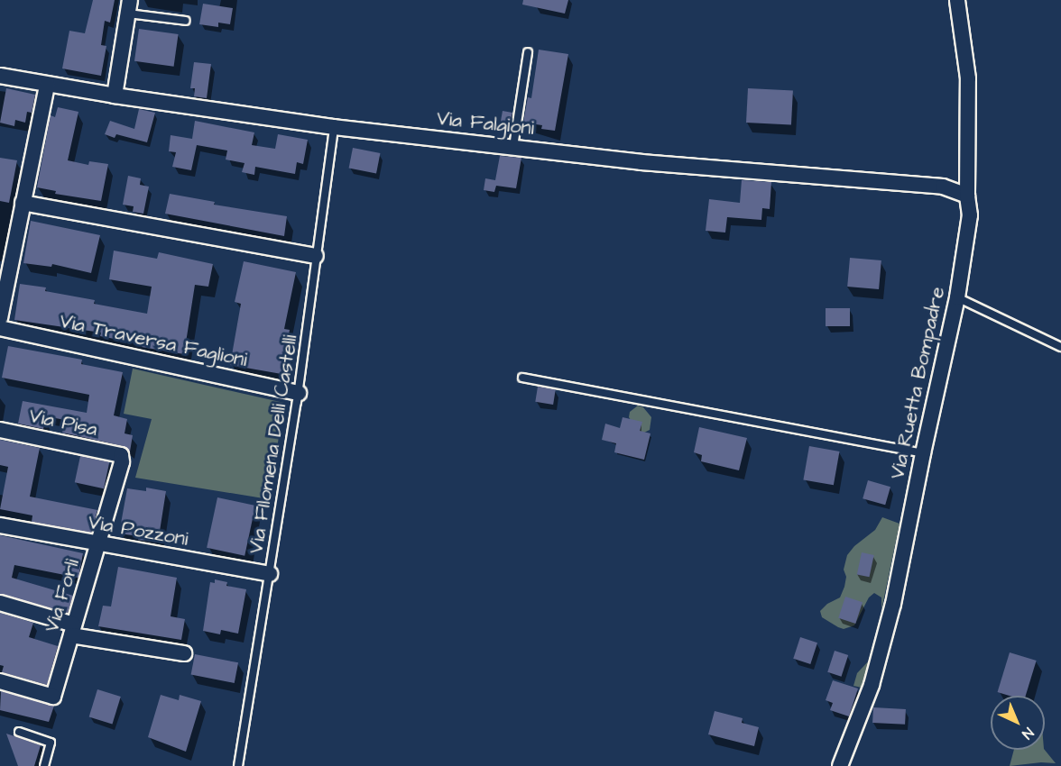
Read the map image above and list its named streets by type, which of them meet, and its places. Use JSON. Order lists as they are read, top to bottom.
{
  "streets": {
    "street": [
      "Via Falgioni",
      "Via Traversa Faglioni",
      "Via Ruetta Bompadre",
      "Via Pisa",
      "Via Pozzoni",
      "Via Forlì"
    ],
    "lane": ["Via FIlomena Delli Castelli"]
  },
  "crossings": [
    ["Via Falgioni", "Via Ruetta Bompadre"],
    ["Via Falgioni", "Via FIlomena Delli Castelli"],
    ["Via Traversa Faglioni", "Via FIlomena Delli Castelli"],
    ["Via Pisa", "Via Forlì"],
    ["Via FIlomena Delli Castelli", "Via Pozzoni"],
    ["Via Pozzoni", "Via Forlì"]
  ],
  "north": "bottom right"
}
